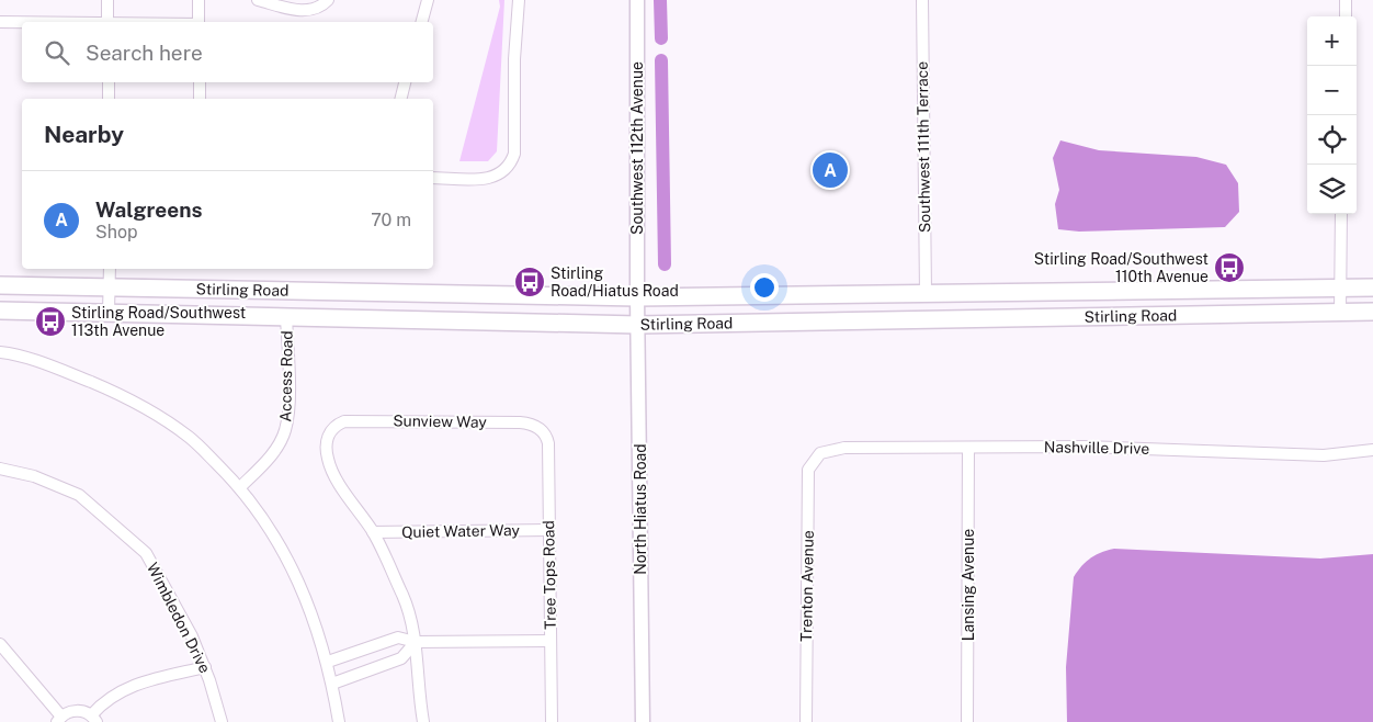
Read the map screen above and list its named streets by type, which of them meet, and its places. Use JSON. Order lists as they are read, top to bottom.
{
  "streets": {
    "main road": ["Stirling Road"],
    "street": [
      "Southwest 111th Terrace",
      "Southwest 112th Avenue",
      "Access Road",
      "Sunview Way",
      "Nashville Drive",
      "North Hiatus Road",
      "Quiet Water Way",
      "Tree Tops Road",
      "Lansing Avenue",
      "Trenton Avenue",
      "Wimbledon Drive"
    ]
  },
  "crossings": [
    ["Southwest 111th Terrace", "Stirling Road"],
    ["Southwest 112th Avenue", "Stirling Road"],
    ["Southwest 112th Avenue", "North Hiatus Road"],
    ["Stirling Road", "Access Road"],
    ["Stirling Road", "North Hiatus Road"],
    ["Sunview Way", "Quiet Water Way"],
    ["Sunview Way", "Tree Tops Road"],
    ["Nashville Drive", "Lansing Avenue"],
    ["Nashville Drive", "Trenton Avenue"],
    ["Quiet Water Way", "Tree Tops Road"]
  ],
  "places": {
    "bus stop": ["Stirling Road/Southwest 110th Avenue", "Stirling Road/Hiatus Road", "Stirling Road/Southwest 113th Avenue"]
  },
  "page": {
    "map_buttons": ["+", "−"],
    "search": "Search here",
    "heading": "Nearby",
    "pins": "A",
    "list": [
      {
        "mark": "A",
        "name": "Walgreens",
        "note": "Shop",
        "value": "70 m"
      }
    ]
  }
}
